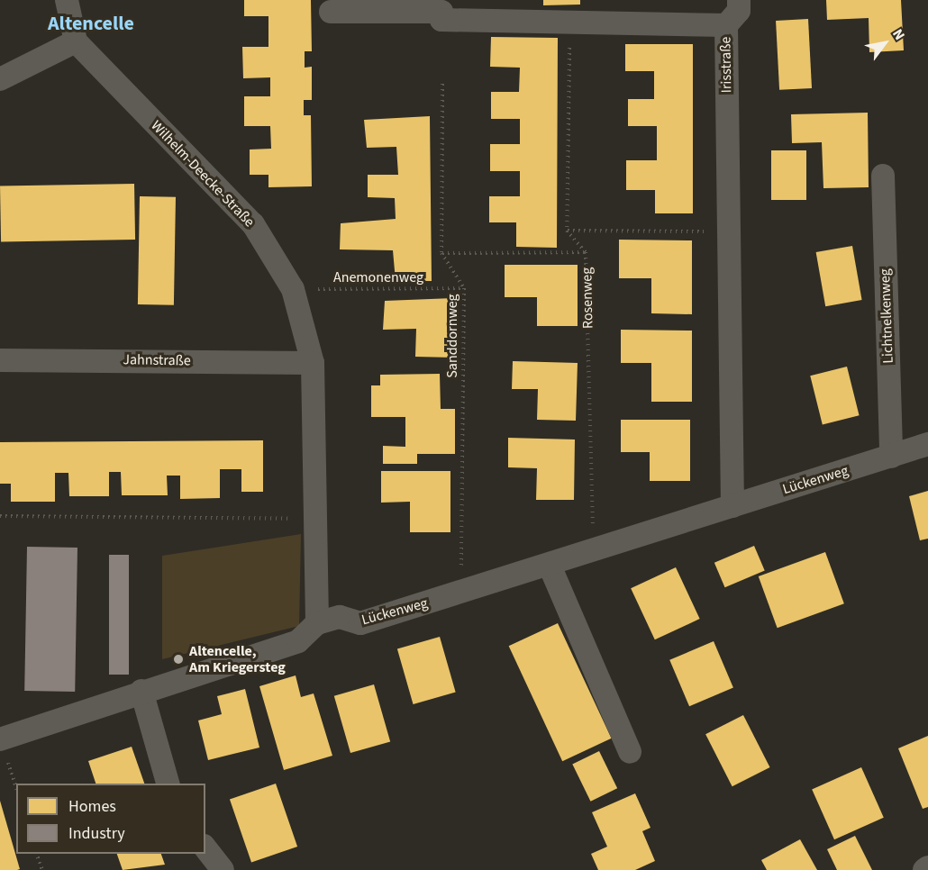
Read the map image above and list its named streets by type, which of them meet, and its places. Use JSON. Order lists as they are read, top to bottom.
{
  "streets": {
    "street": [
      "Irisstraße",
      "Wilhelm-Deecke-Straße",
      "Lichtnelkenweg",
      "Jahnstraße",
      "Lückenweg"
    ],
    "path": ["Anemonenweg", "Rosenweg", "Sanddornweg"]
  },
  "crossings": [
    ["Irisstraße", "Lückenweg"],
    ["Wilhelm-Deecke-Straße", "Anemonenweg"],
    ["Wilhelm-Deecke-Straße", "Jahnstraße"],
    ["Wilhelm-Deecke-Straße", "Lückenweg"],
    ["Anemonenweg", "Sanddornweg"],
    ["Rosenweg", "Lückenweg"],
    ["Lichtnelkenweg", "Lückenweg"],
    ["Sanddornweg", "Lückenweg"]
  ],
  "districts": ["Altencelle"],
  "places": ["Altencelle, Am Kriegersteg"],
  "legend": ["Homes", "Industry"],
  "north": "top right"
}
